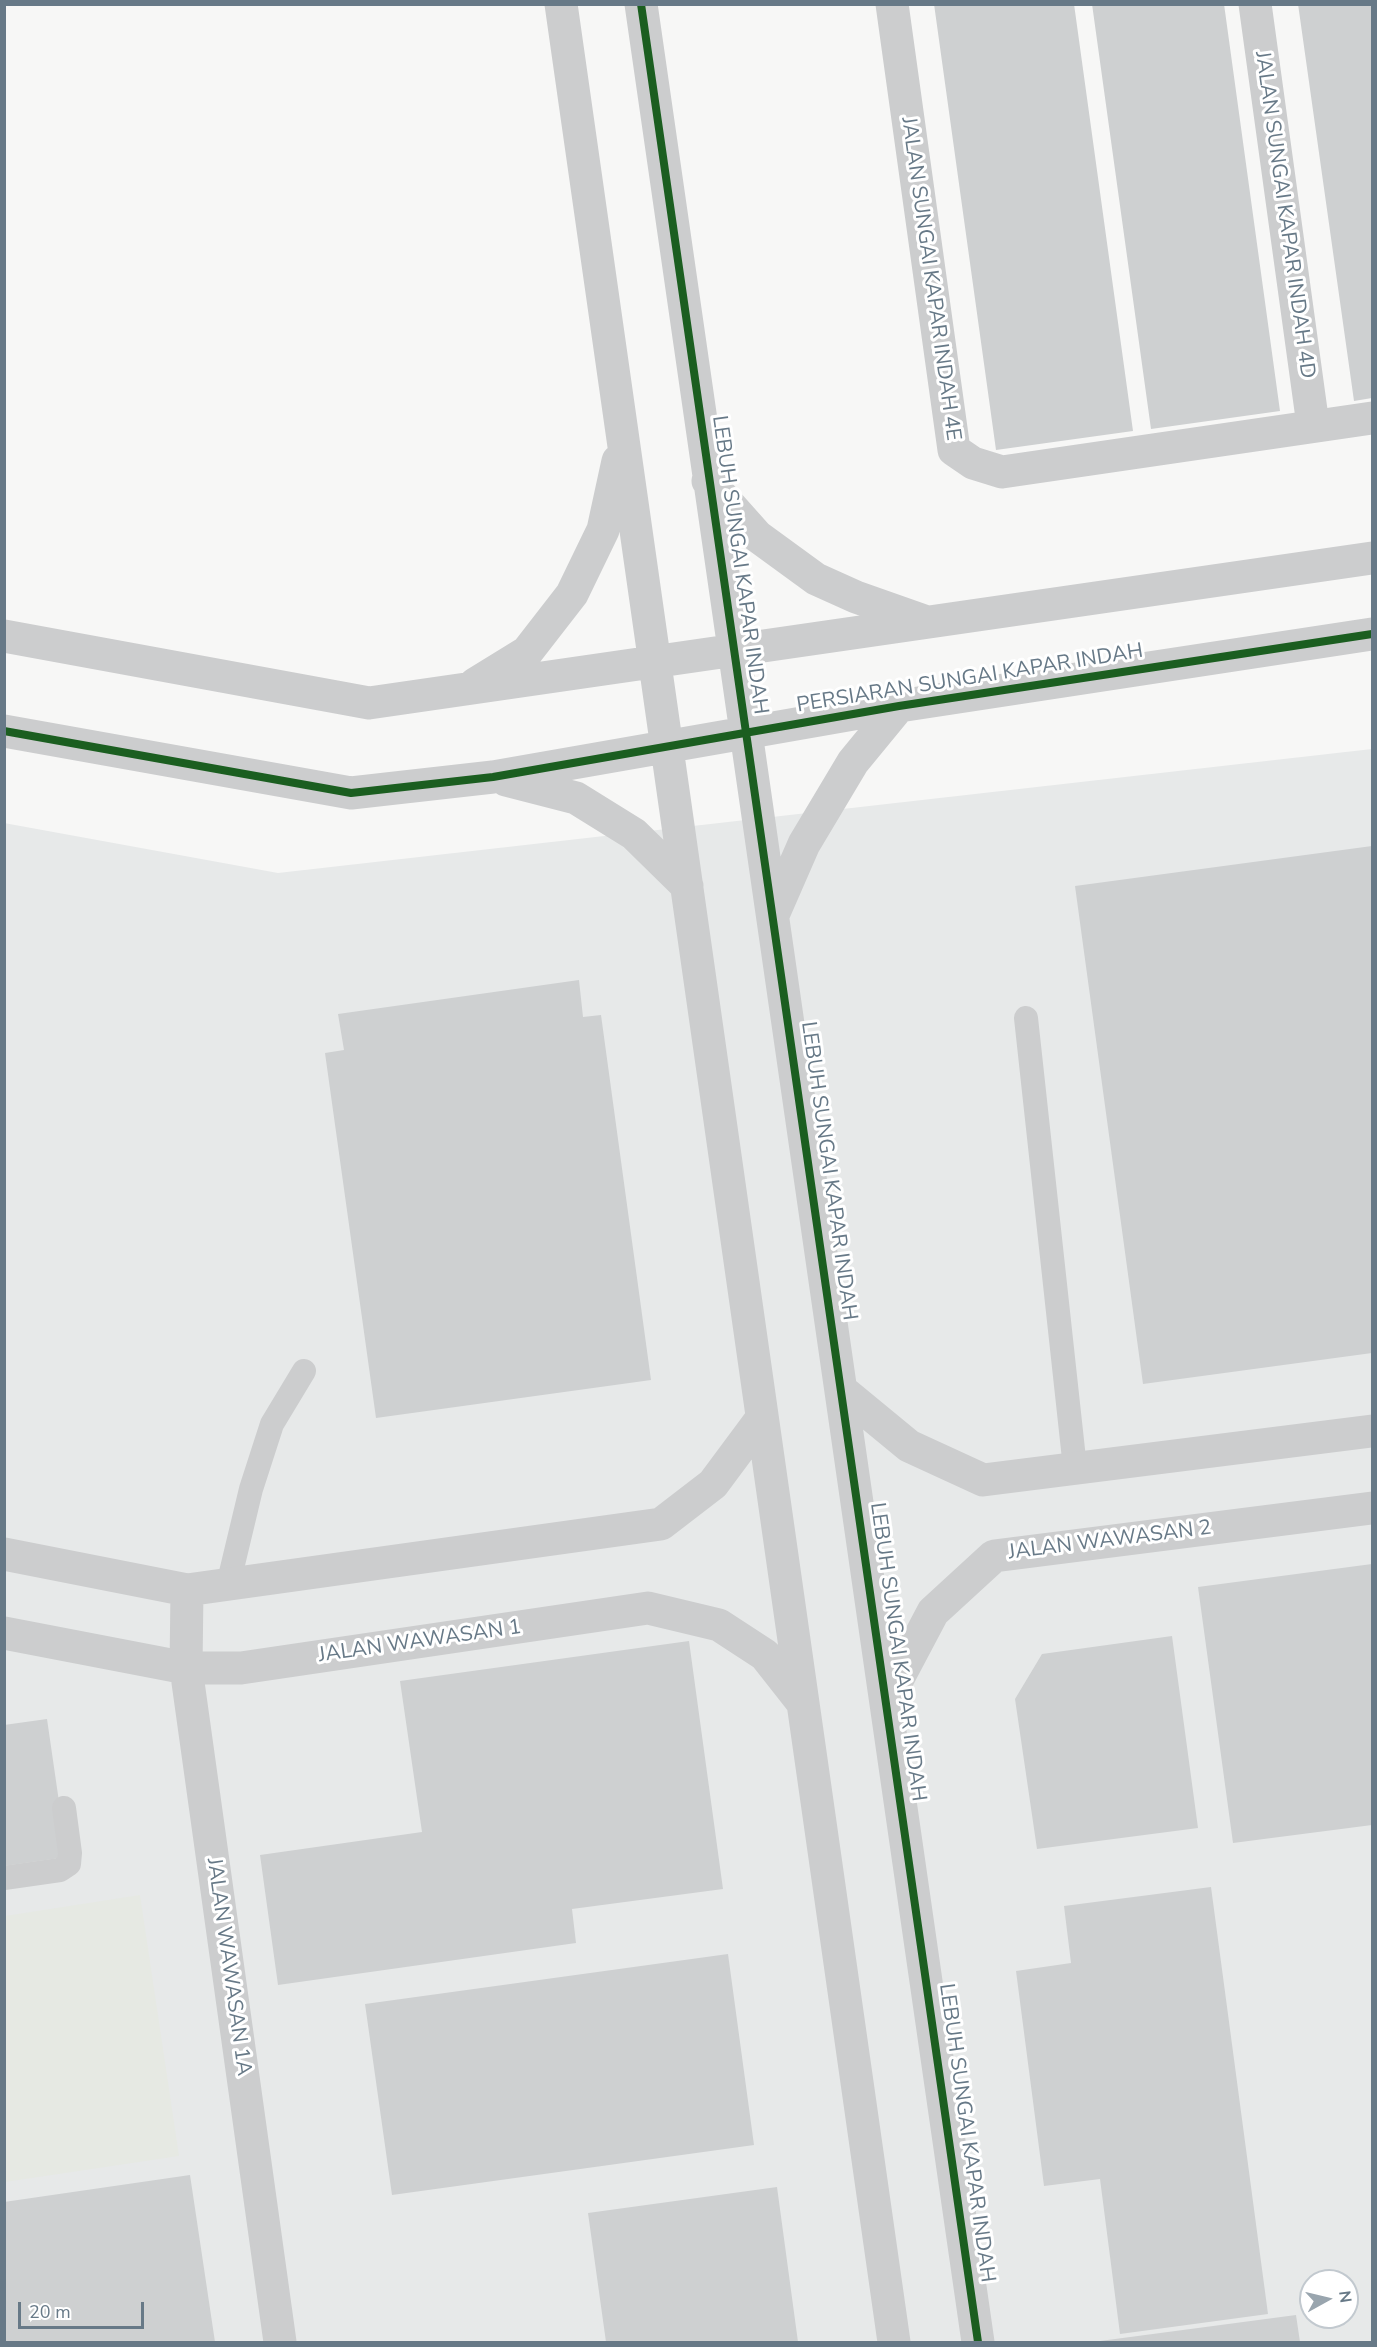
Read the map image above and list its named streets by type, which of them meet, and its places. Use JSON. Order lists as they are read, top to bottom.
{
  "streets": {
    "street": [
      "JALAN SUNGAI KAPAR INDAH 4D",
      "JALAN SUNGAI KAPAR INDAH 4E",
      "LEBUH SUNGAI KAPAR INDAH",
      "PERSIARAN SUNGAI KAPAR INDAH",
      "JALAN WAWASAN 2",
      "JALAN WAWASAN 1",
      "JALAN WAWASAN 1A"
    ]
  },
  "crossings": [
    ["JALAN SUNGAI KAPAR INDAH 4D", "JALAN SUNGAI KAPAR INDAH 4E"],
    ["LEBUH SUNGAI KAPAR INDAH", "PERSIARAN SUNGAI KAPAR INDAH"],
    ["LEBUH SUNGAI KAPAR INDAH", "JALAN WAWASAN 2"],
    ["JALAN WAWASAN 1", "JALAN WAWASAN 1A"]
  ],
  "scale_bar": "20 m",
  "north": "right"
}
